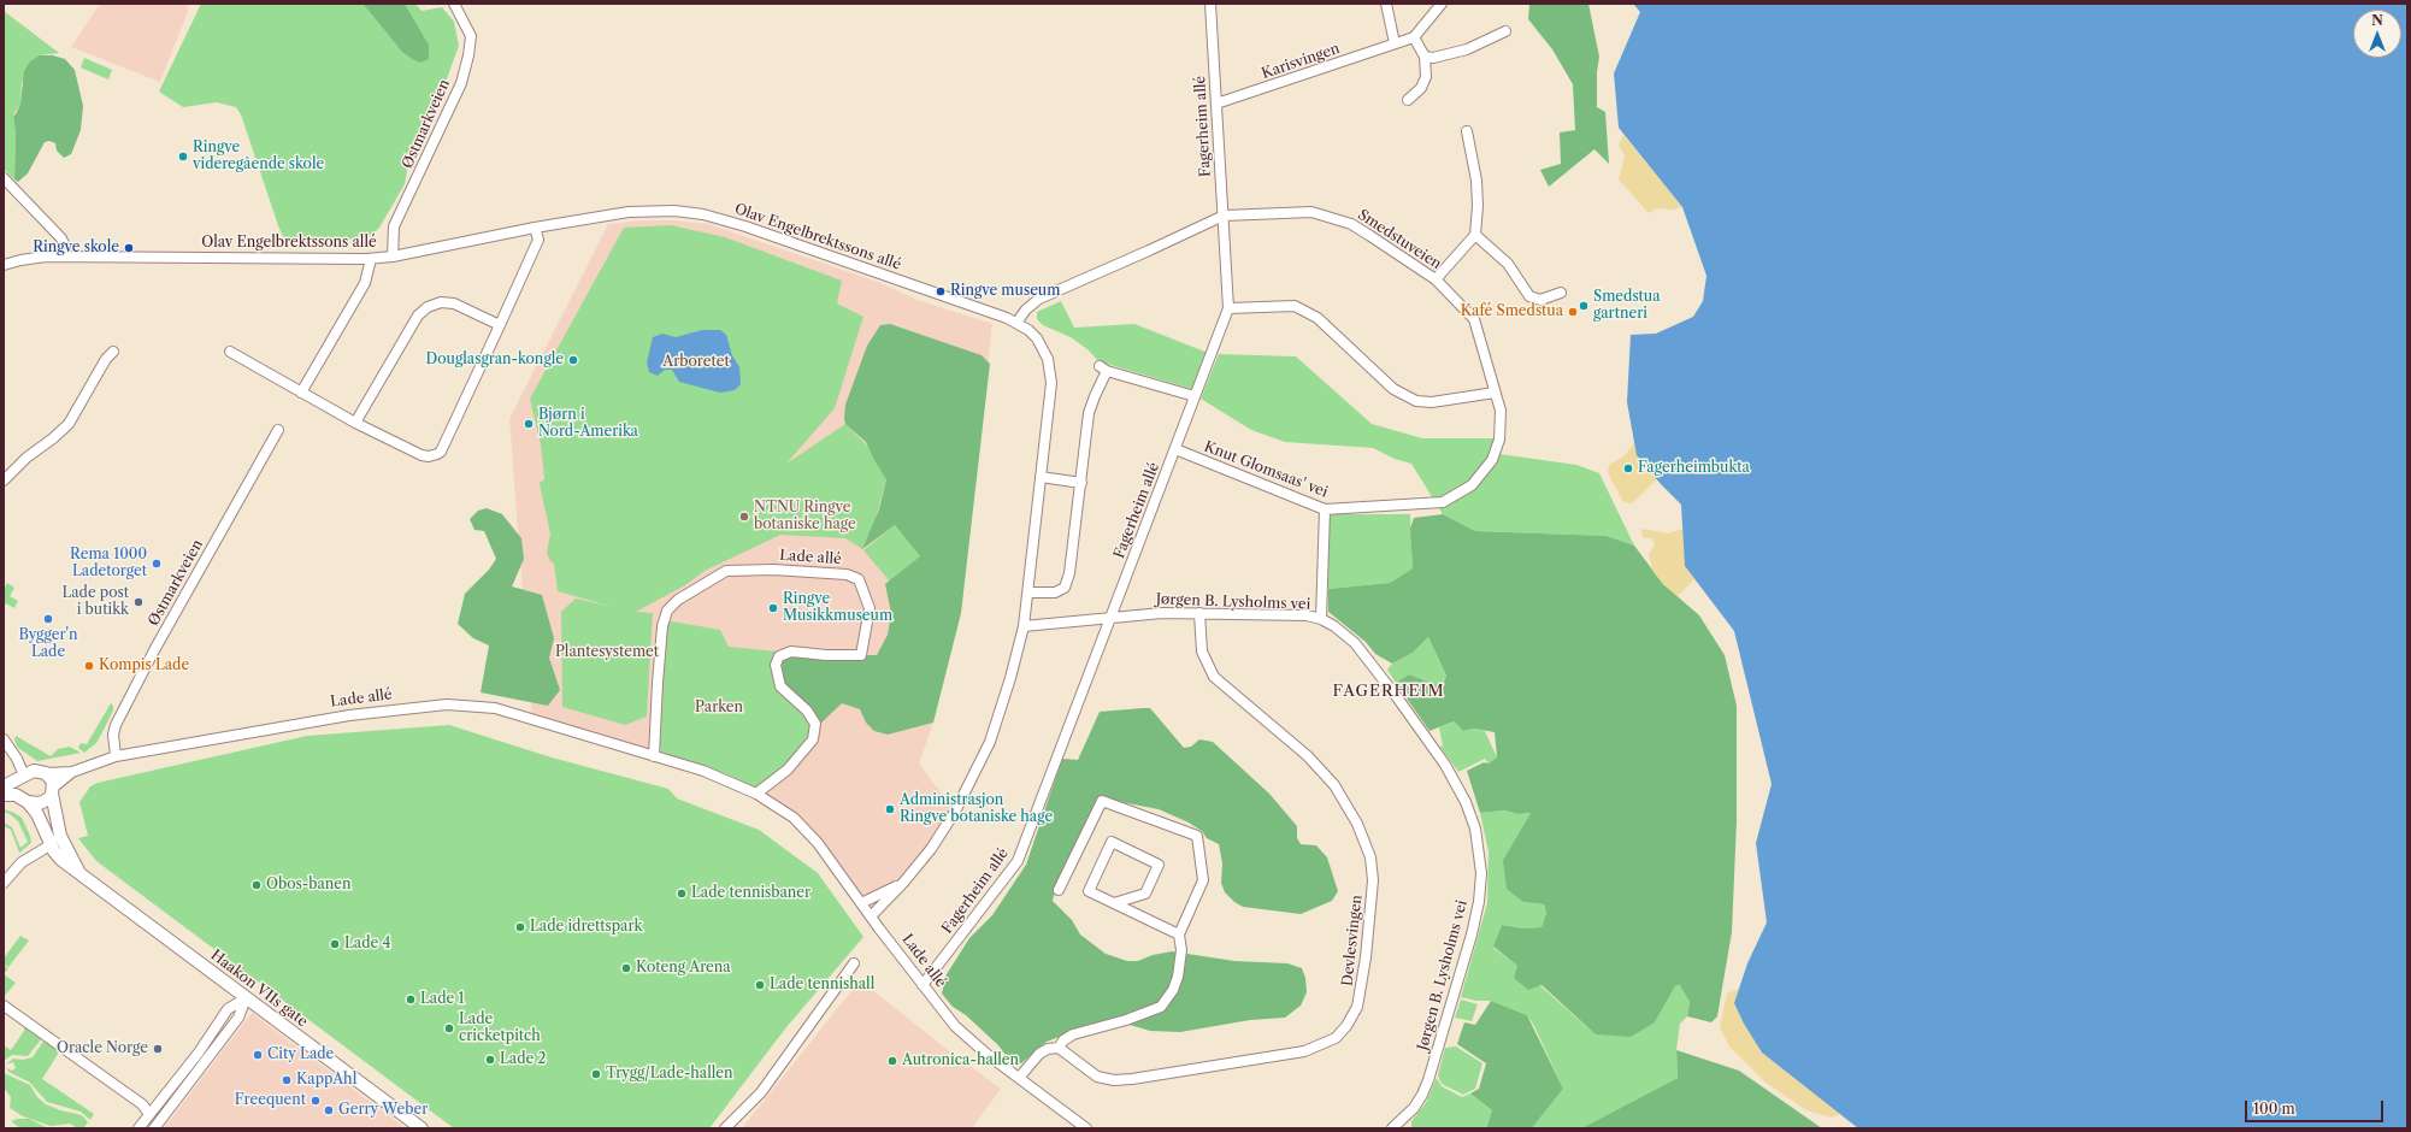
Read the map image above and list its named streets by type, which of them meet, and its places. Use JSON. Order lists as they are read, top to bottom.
{
  "streets": {
    "main road": ["Lade allé", "Haakon VIIs gate"],
    "street": [
      "Karisvingen",
      "Østmarkveien",
      "Fagerheim allé",
      "Olav Engelbrektssons allé",
      "Smedstuveien",
      "Knut Glomsaas' vei",
      "Jørgen B. Lysholms vei",
      "Devlesvingen"
    ]
  },
  "crossings": [
    ["Karisvingen", "Fagerheim allé"],
    ["Østmarkveien", "Olav Engelbrektssons allé"],
    ["Østmarkveien", "Lade allé"],
    ["Fagerheim allé", "Smedstuveien"],
    ["Fagerheim allé", "Knut Glomsaas' vei"],
    ["Fagerheim allé", "Lade allé"],
    ["Fagerheim allé", "Jørgen B. Lysholms vei"],
    ["Olav Engelbrektssons allé", "Smedstuveien"],
    ["Olav Engelbrektssons allé", "Lade allé"],
    ["Olav Engelbrektssons allé", "Jørgen B. Lysholms vei"],
    ["Smedstuveien", "Knut Glomsaas' vei"],
    ["Lade allé", "Haakon VIIs gate"],
    ["Jørgen B. Lysholms vei", "Devlesvingen"]
  ],
  "districts": ["FAGERHEIM"],
  "parks": ["Arboretet", "Plantesystemet", "Parken"],
  "places": [
    "Ringve videregående skole",
    "Ringve skole",
    "Ringve museum",
    "Smedstua gartneri",
    "Kafé Smedstua",
    "Douglasgran-kongle",
    "Bjørn i Nord-Amerika",
    "Fagerheimbukta",
    "NTNU Ringve botaniske hage",
    "Rema 1000 Ladetorget",
    "Lade post i butikk",
    "Ringve Musikkmuseum",
    "Bygger'n Lade",
    "Kompis Lade",
    "Administrasjon Ringve botaniske hage",
    "Obos-banen",
    "Lade tennisbaner",
    "Lade idrettspark",
    "Lade 4",
    "Koteng Arena",
    "Lade tennishall",
    "Lade 1",
    "Lade cricketpitch",
    "Oracle Norge",
    "City Lade",
    "Lade 2",
    "Autronica-hallen",
    "Trygg/Lade-hallen",
    "KappAhl",
    "Freequent",
    "Gerry Weber"
  ],
  "scale_bar": "100 m",
  "north": "top"
}
